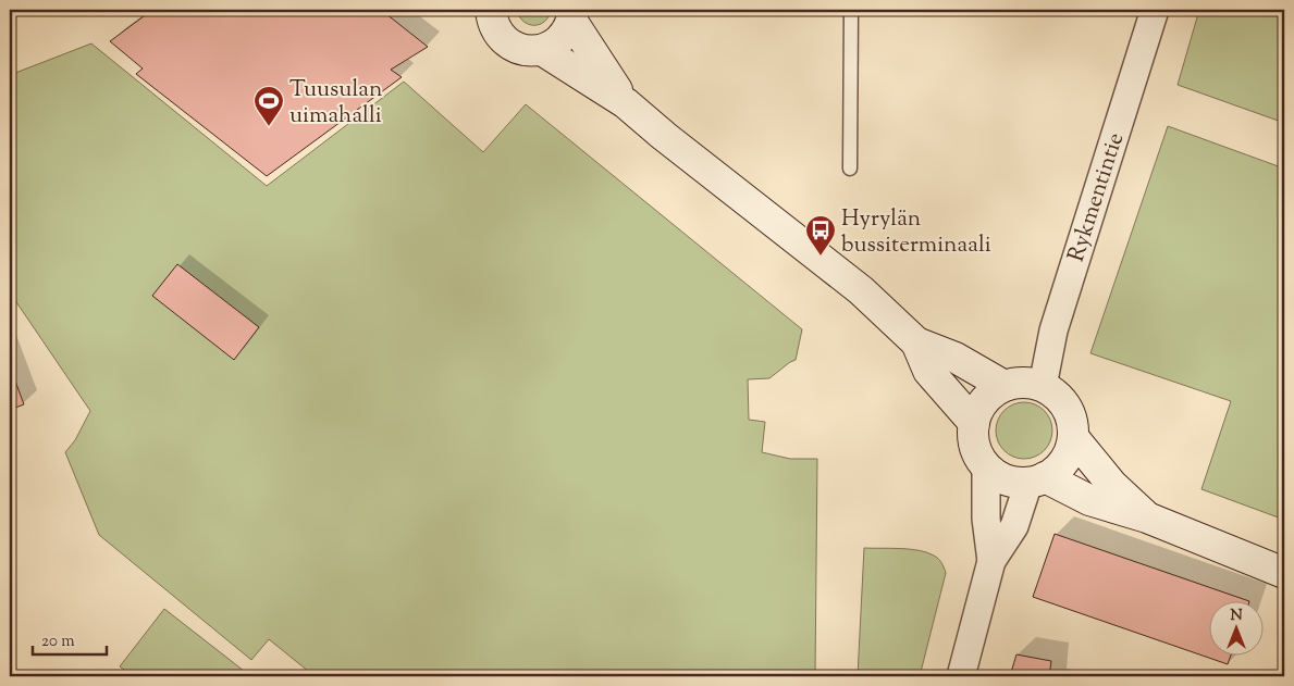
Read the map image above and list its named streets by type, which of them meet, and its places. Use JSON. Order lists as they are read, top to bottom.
{
  "streets": {
    "street": ["Rykmentintie"]
  },
  "places": {
    "sports": ["Tuusulan uimahalli"],
    "bus stop": ["Hyrylän bussiterminaali"]
  },
  "scale_bar": "20 m",
  "north": "top"
}
